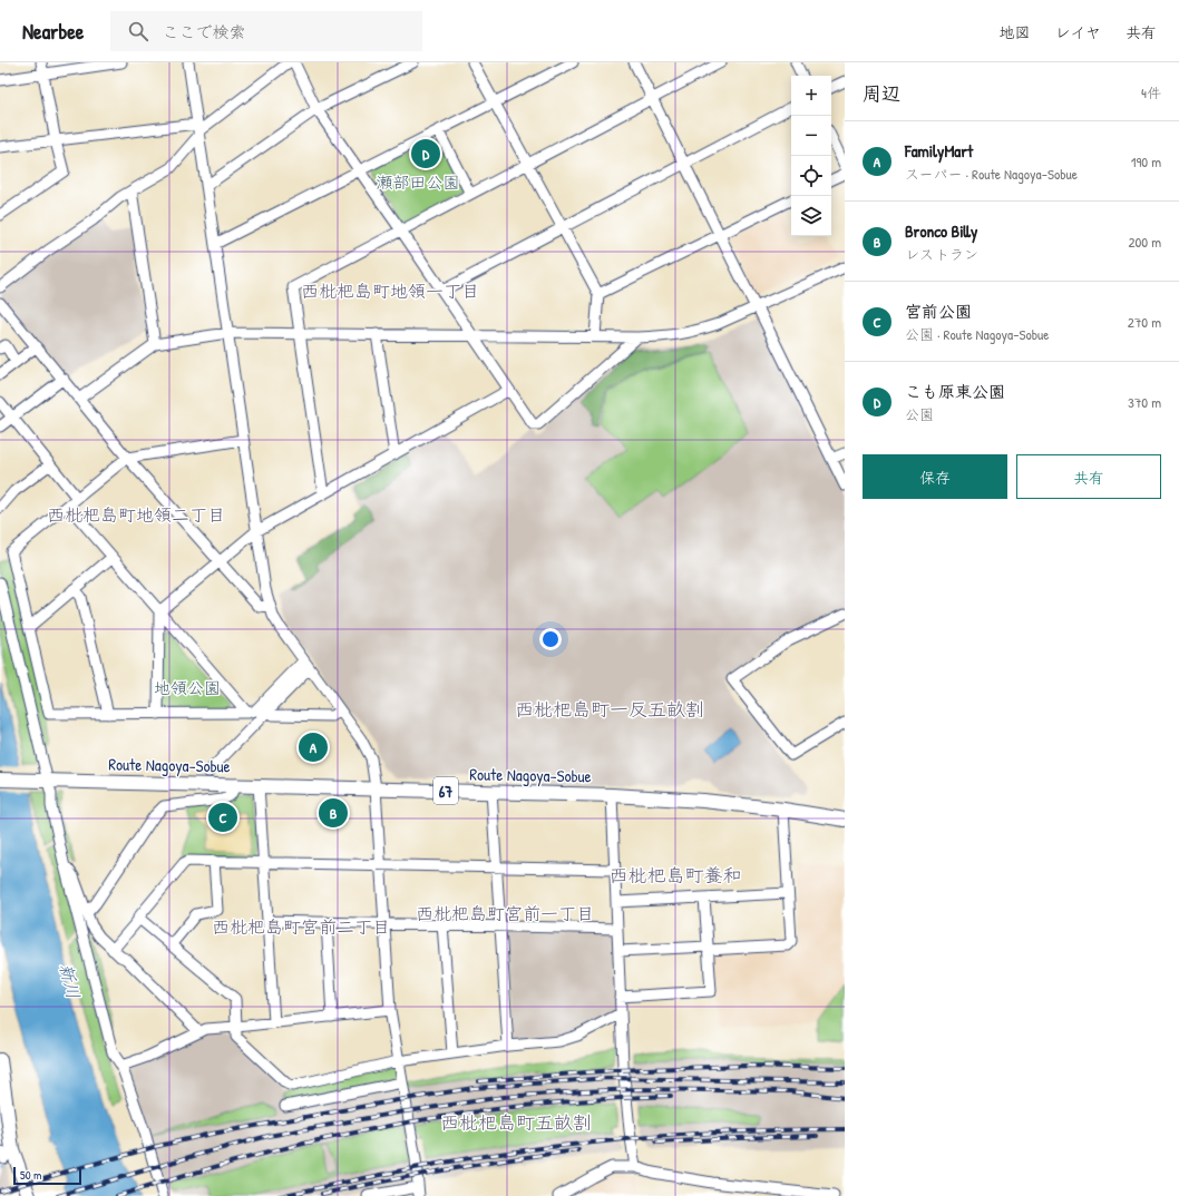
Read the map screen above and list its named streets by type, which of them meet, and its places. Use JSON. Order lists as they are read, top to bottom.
{
  "streets": {
    "main road": ["Route Nagoya-Sobue", "67"]
  },
  "districts": [
    "西枇杷島町地領一丁目",
    "西枇杷島町地領二丁目",
    "西枇杷島町一反五畝割",
    "西枇杷島町養和",
    "西枇杷島町宮前一丁目",
    "西枇杷島町宮前二丁目",
    "西枇杷島町五畝割"
  ],
  "water": ["新川"],
  "parks": ["瀬部田公園", "地領公園"],
  "scale_bar": "50 m",
  "page": {
    "header": "Nearbee",
    "search": "ここで検索",
    "nav": ["地図", "レイヤ", "共有"],
    "heading": ["周辺", "4件"],
    "map_buttons": ["+", "−"],
    "list": [
      {
        "mark": "A",
        "name": "FamilyMart",
        "note": "スーパー · Route Nagoya-Sobue",
        "value": "190 m"
      },
      {
        "mark": "B",
        "name": "Bronco Billy",
        "note": "レストラン",
        "value": "200 m"
      },
      {
        "mark": "C",
        "name": "宮前公園",
        "note": "公園 · Route Nagoya-Sobue",
        "value": "270 m"
      },
      {
        "mark": "D",
        "name": "こも原東公園",
        "note": "公園",
        "value": "370 m"
      }
    ],
    "pins": [
      "D",
      "A",
      "B",
      "C"
    ],
    "buttons": ["保存", "共有"],
    "scale": "50 m"
  }
}
